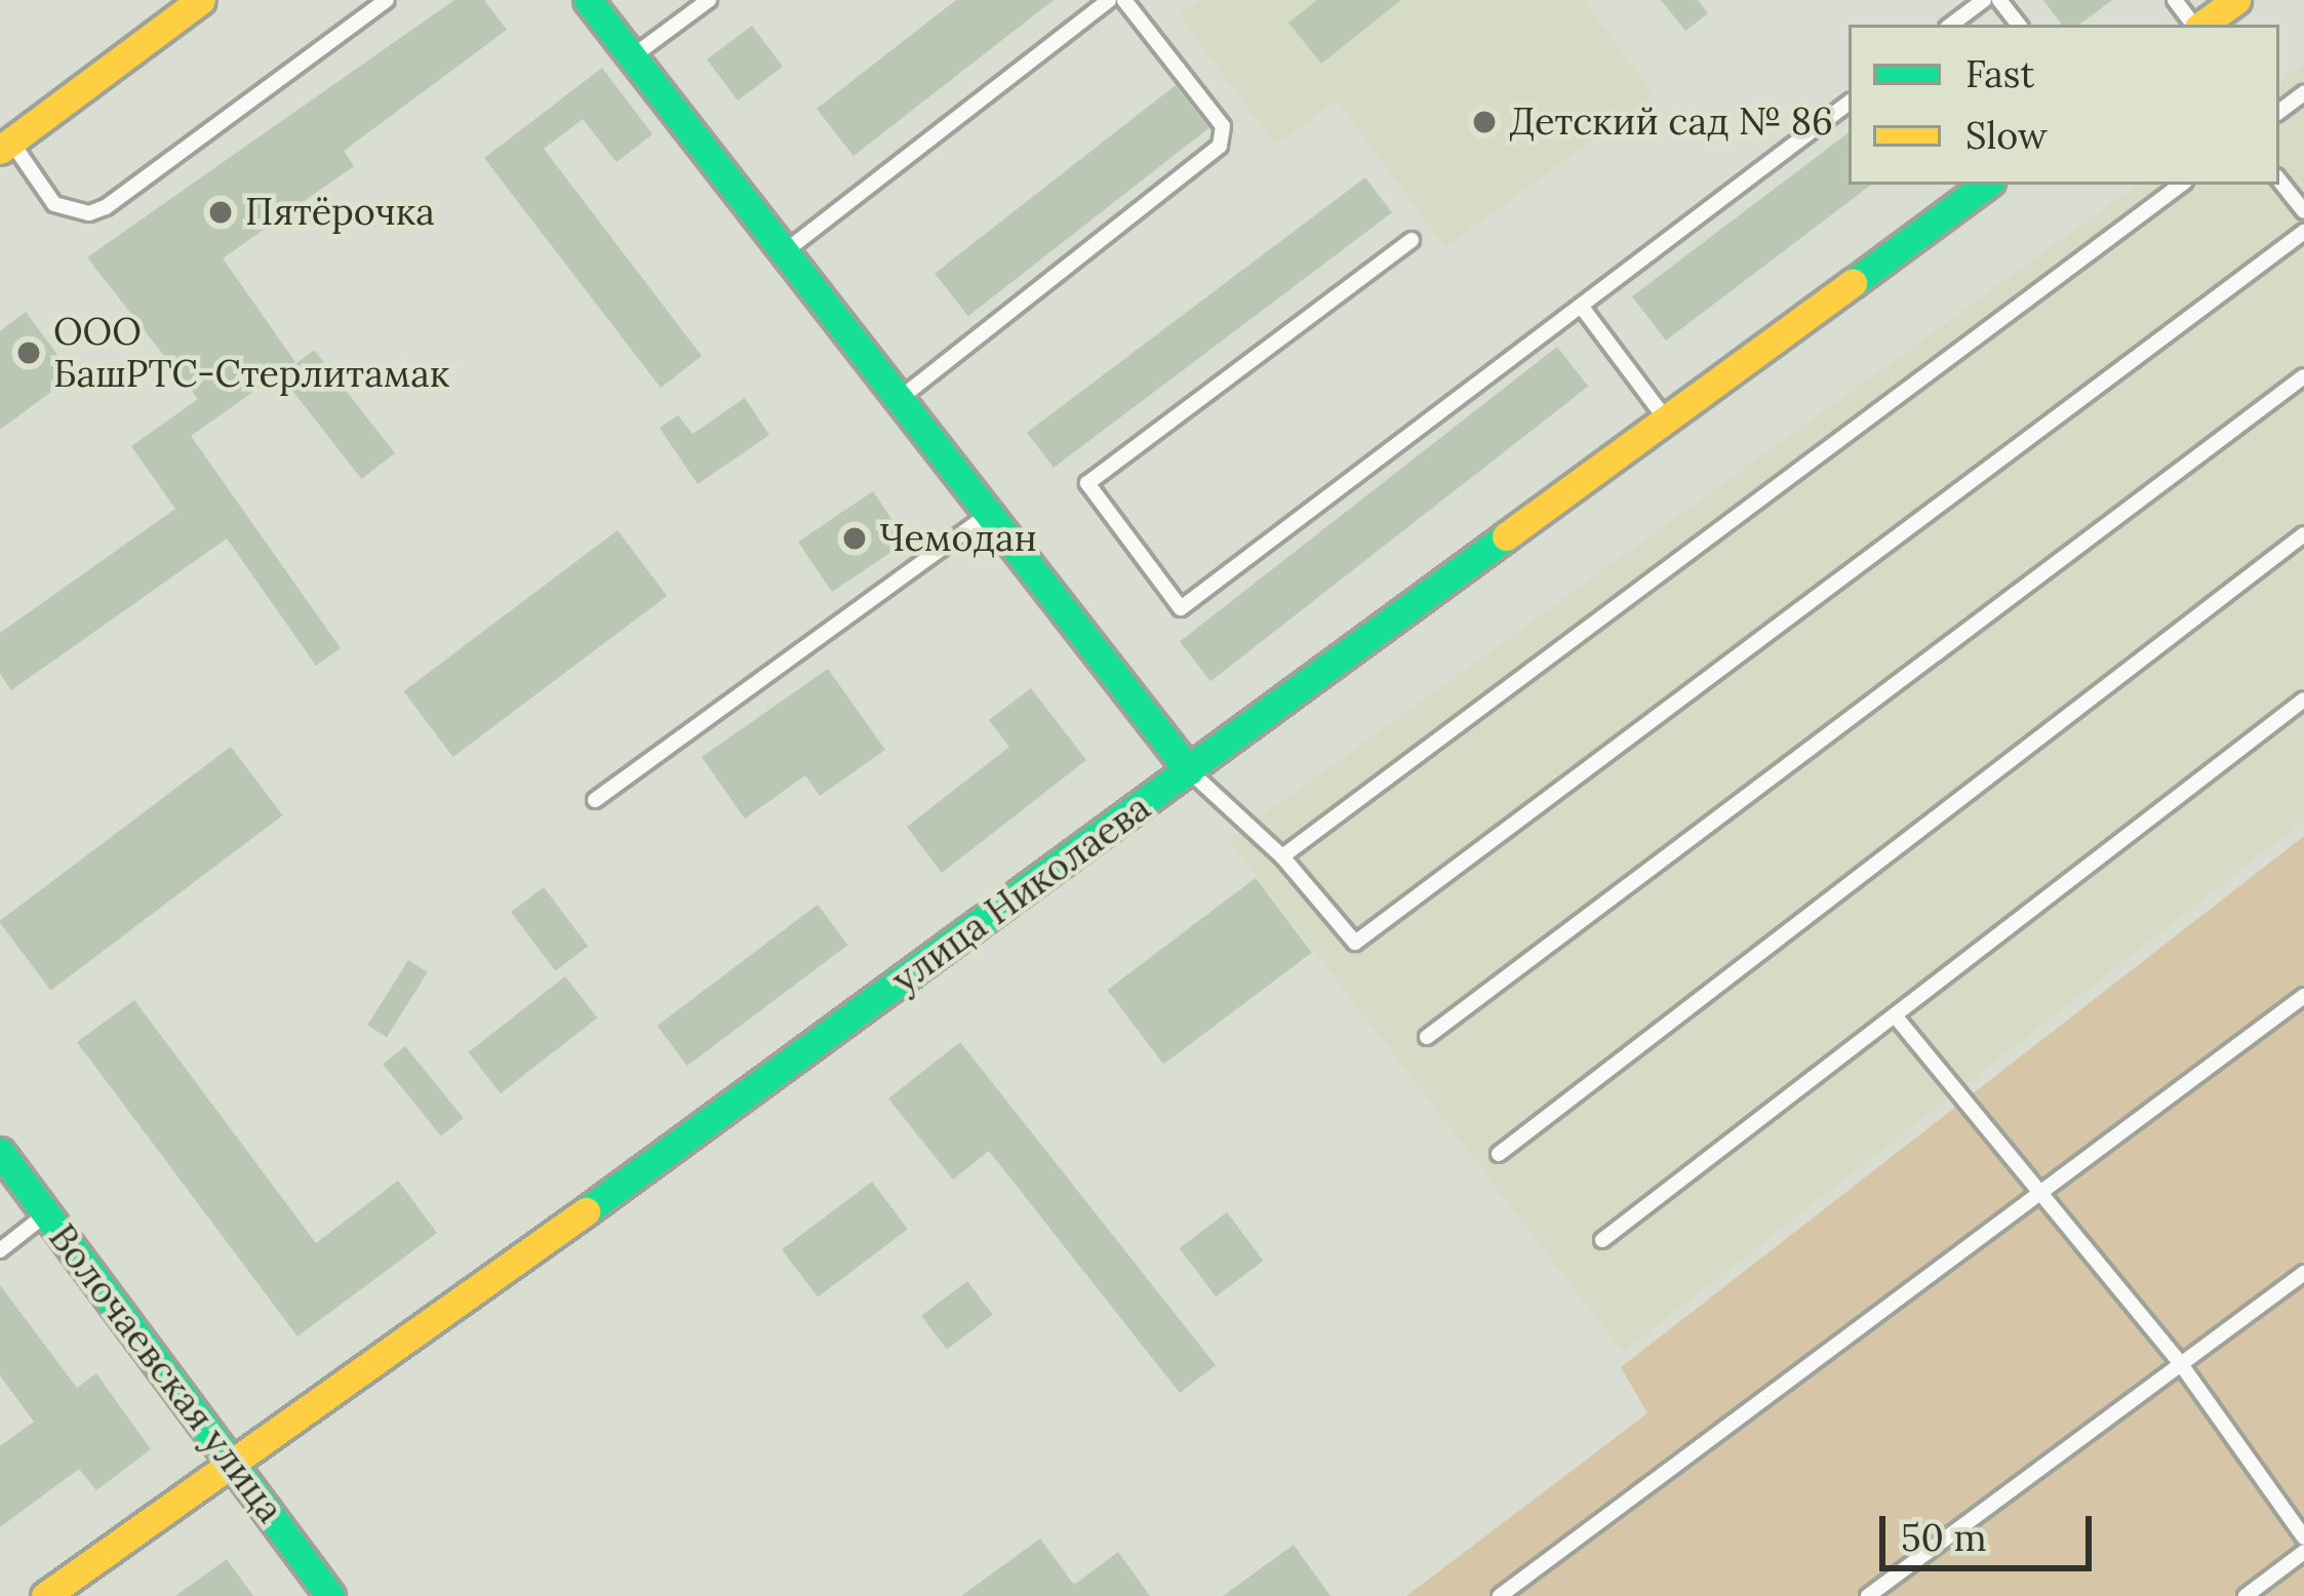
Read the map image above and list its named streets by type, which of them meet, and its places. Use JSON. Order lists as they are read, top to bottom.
{
  "streets": {
    "main road": ["улица Николаева", "Волочаевская улица"]
  },
  "crossings": [
    ["улица Николаева", "Волочаевская улица"]
  ],
  "places": [
    "Детский сад № 86",
    "Пятёрочка",
    "ООО БашРТС-Стерлитамак",
    "Чемодан"
  ],
  "legend": ["Fast", "Slow"],
  "scale_bar": "50 m"
}
